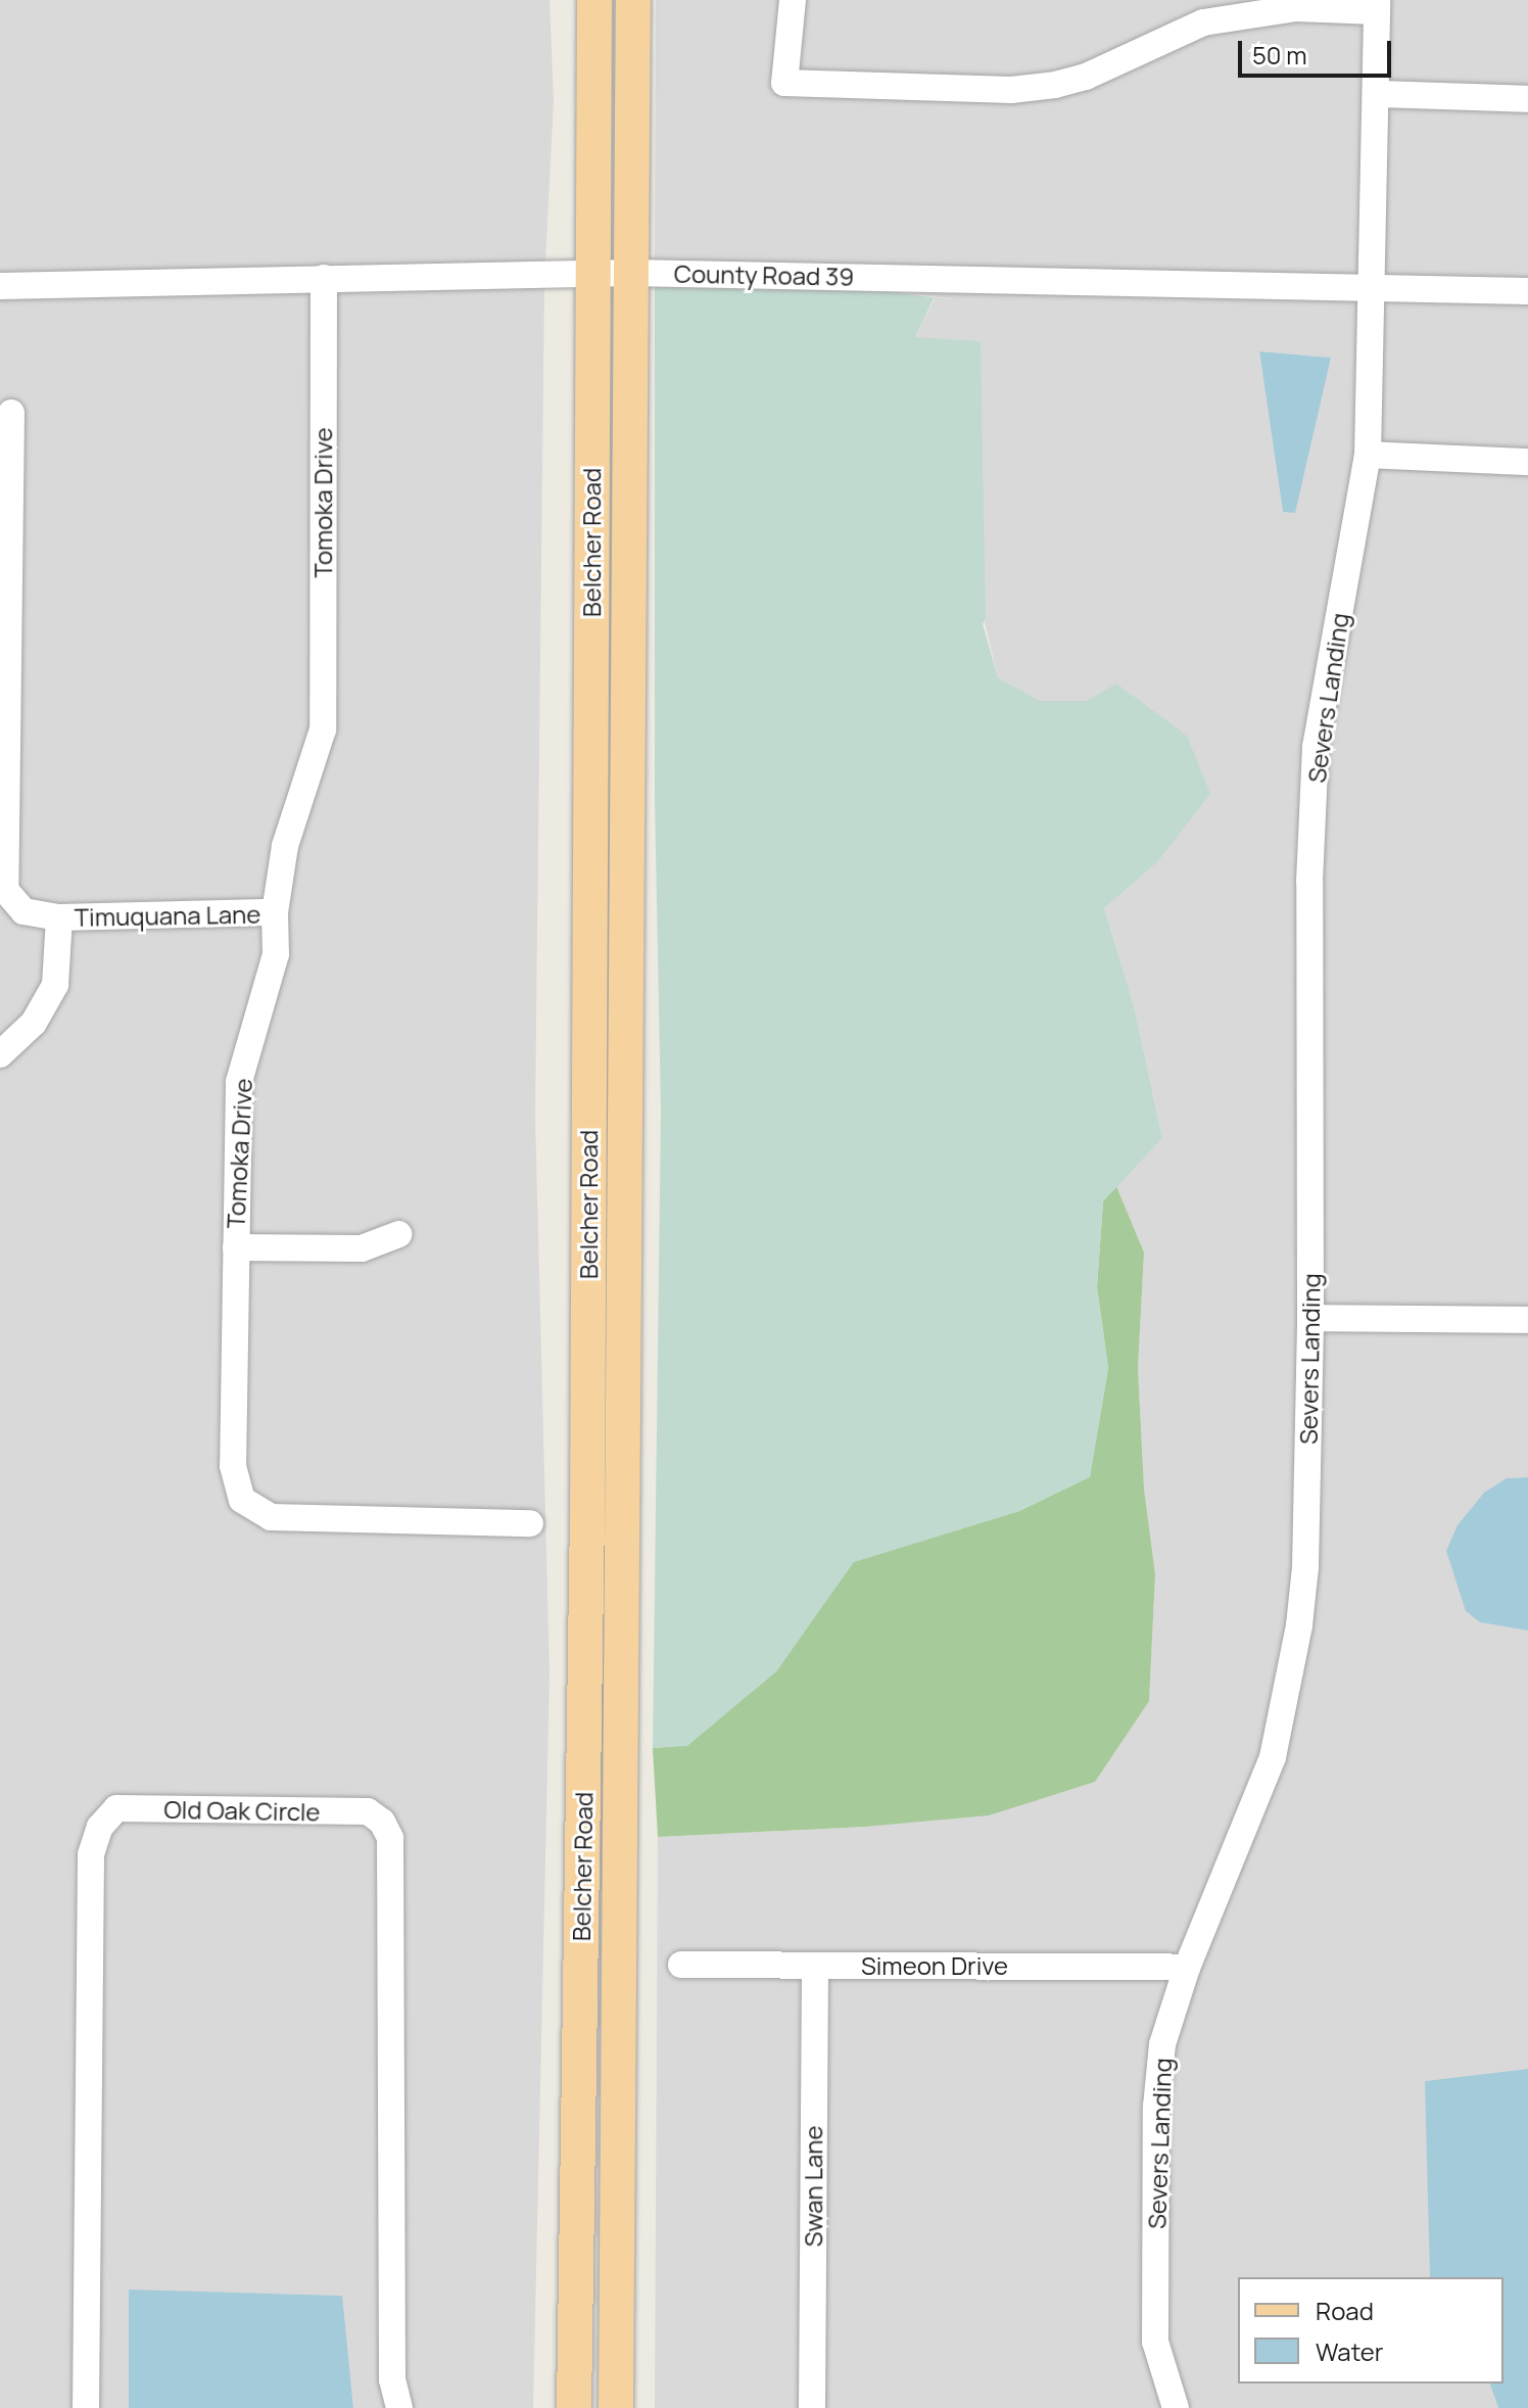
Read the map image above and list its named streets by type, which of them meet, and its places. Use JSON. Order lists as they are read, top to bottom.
{
  "streets": {
    "main road": ["Belcher Road"],
    "street": [
      "County Road 39",
      "Tomoka Drive",
      "Severs Landing",
      "Timuquana Lane",
      "Old Oak Circle",
      "Simeon Drive",
      "Swan Lane"
    ]
  },
  "crossings": [
    ["County Road 39", "Tomoka Drive"],
    ["County Road 39", "Belcher Road"],
    ["County Road 39", "Severs Landing"],
    ["Tomoka Drive", "Timuquana Lane"],
    ["Severs Landing", "Simeon Drive"],
    ["Simeon Drive", "Swan Lane"]
  ],
  "legend": ["Road", "Water"],
  "scale_bar": "50 m"
}
